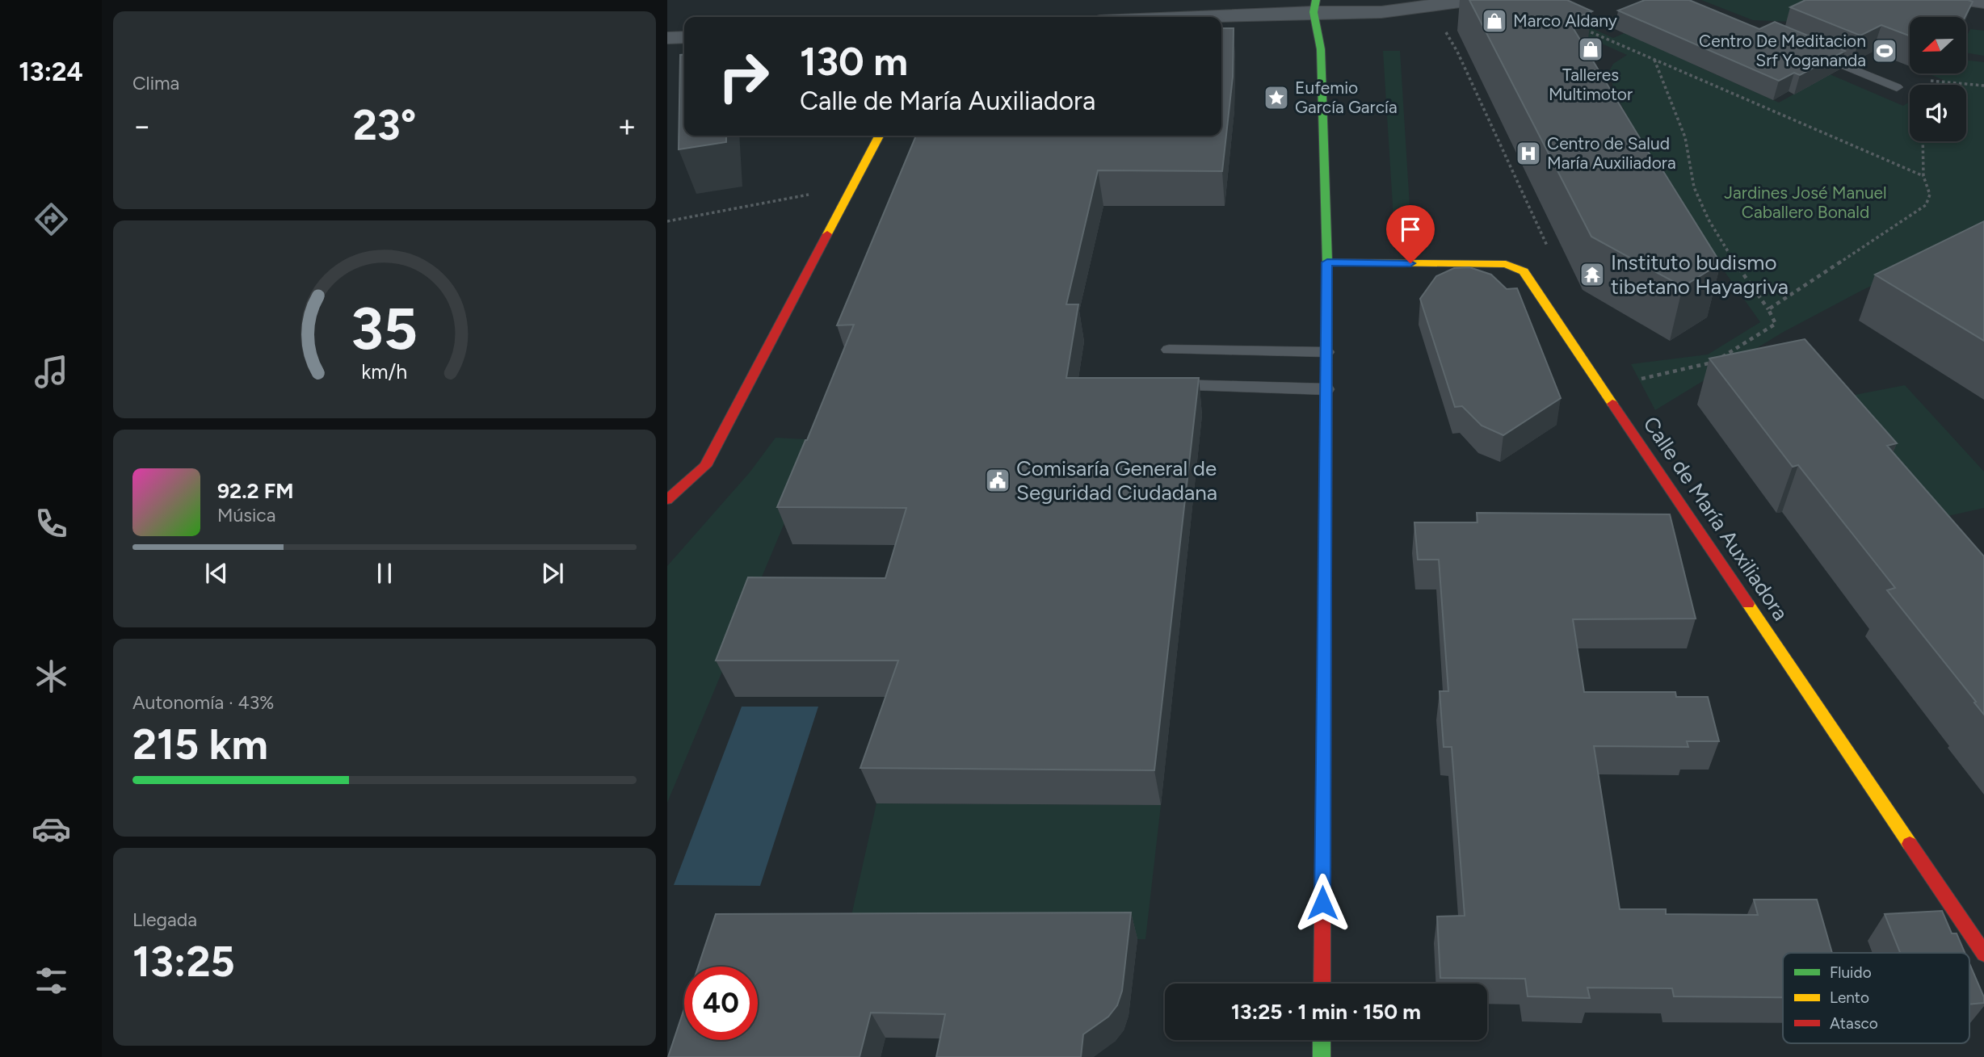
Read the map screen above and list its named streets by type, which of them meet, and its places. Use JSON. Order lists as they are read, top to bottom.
{
  "streets": {
    "street": ["Calle de María Auxiliadora"]
  },
  "parks": ["Jardines José Manuel Caballero Bonald"],
  "places": {
    "shop": ["Marco Aldany", "Talleres Multimotor"],
    "sports": ["Centro De Meditacion Srf Yogananda"],
    "place": ["Eufemio García García"],
    "hospital": ["Centro de Salud María Auxiliadora"],
    "temple": ["Instituto budismo tibetano Hayagriva"],
    "public building": ["Comisaría General de Seguridad Ciudadana"]
  },
  "legend": ["Fluido", "Lento", "Atasco"],
  "north": "left",
  "page": {
    "tabs": "13:24",
    "tile": [
      "Clima",
      ["Autonomía · 43%", "215 km"],
      ["Llegada", "13:25"]
    ],
    "turn": ["130 m", "Calle de María Auxiliadora"],
    "heat": ["−", "23°", "+"],
    "song": ["92.2 FM", "Música"],
    "limit": "40",
    "trip": "13:25 · 1 min · 150 m",
    "gauge": ["35", "km/h"]
  }
}
